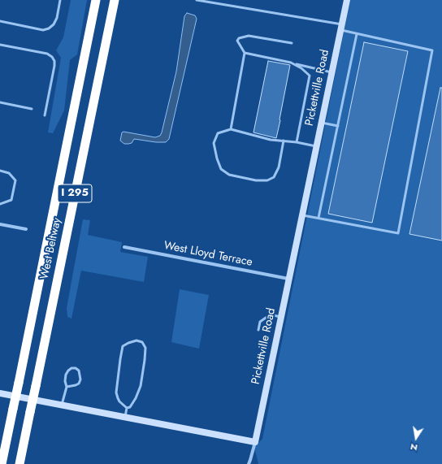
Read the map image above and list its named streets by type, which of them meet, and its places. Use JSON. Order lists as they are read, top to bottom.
{
  "streets": {
    "highway": ["I 295", "West Beltway"],
    "street": ["Pickettville Road", "West Lloyd Terrace"]
  },
  "crossings": [
    ["Pickettville Road", "West Lloyd Terrace"]
  ],
  "north": "bottom"
}
